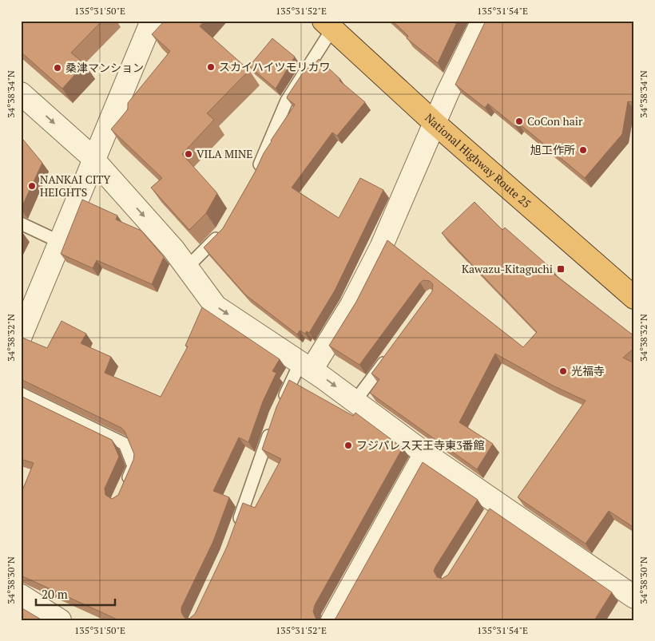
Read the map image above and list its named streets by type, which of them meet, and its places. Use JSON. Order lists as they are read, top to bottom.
{
  "streets": {
    "highway": ["National Highway Route 25"]
  },
  "places": {
    "other": [
      "スカイハイツモリカワ",
      "桑津マンション",
      "CoCon hair",
      "旭工作所",
      "VILA MINE",
      "NANKAI CITY HEIGHTS",
      "光福寺",
      "フジパレス天王寺東3番館"
    ],
    "transit": ["Kawazu-Kitaguchi"]
  },
  "scale_bar": "20 m",
  "coordinates": [
    "135°31'50\"E",
    "135°31'52\"E",
    "135°31'54\"E",
    "34°38'34\"N",
    "34°38'32\"N",
    "34°38'30\"N"
  ]
}
